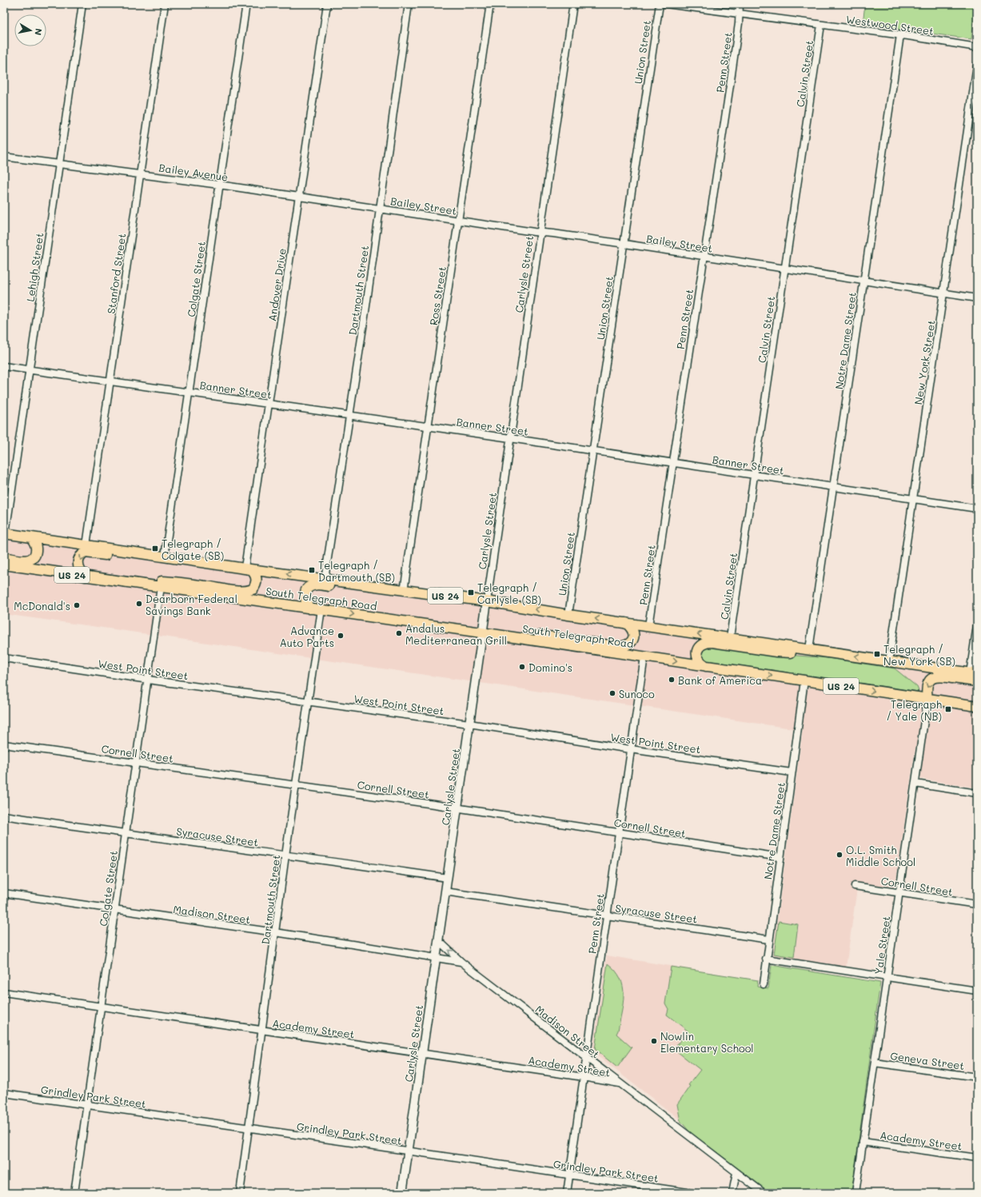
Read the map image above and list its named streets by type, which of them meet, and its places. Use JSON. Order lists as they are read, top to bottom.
{
  "streets": {
    "main road": ["US 24", "South Telegraph Road"],
    "street": [
      "Westwood Street",
      "Union Street",
      "Penn Street",
      "Calvin Street",
      "Bailey Avenue",
      "Bailey Street",
      "Lehigh Street",
      "Stanford Street",
      "Carlysle Street",
      "Colgate Street",
      "Andover Drive",
      "Dartmouth Street",
      "Ross Street",
      "Notre Dame Street",
      "New York Street",
      "Banner Street",
      "West Point Street",
      "Cornell Street",
      "Syracuse Street",
      "Madison Street",
      "Yale Street",
      "Academy Street",
      "Geneva Street",
      "Grindley Park Street"
    ]
  },
  "crossings": [
    ["Westwood Street", "Penn Street"],
    ["Westwood Street", "Calvin Street"],
    ["Westwood Street", "Notre Dame Street"],
    ["Union Street", "Bailey Street"],
    ["Union Street", "Banner Street"],
    ["Union Street", "South Telegraph Road"],
    ["Penn Street", "Bailey Street"],
    ["Penn Street", "Banner Street"],
    ["Penn Street", "South Telegraph Road"],
    ["Penn Street", "West Point Street"],
    ["Penn Street", "Cornell Street"],
    ["Penn Street", "Syracuse Street"],
    ["Penn Street", "Madison Street"],
    ["Penn Street", "Academy Street"],
    ["Penn Street", "Grindley Park Street"],
    ["Calvin Street", "Bailey Street"],
    ["Calvin Street", "Banner Street"],
    ["Calvin Street", "South Telegraph Road"],
    ["Bailey Avenue", "Bailey Street"],
    ["Bailey Avenue", "Lehigh Street"],
    ["Bailey Avenue", "Stanford Street"],
    ["Bailey Avenue", "Colgate Street"],
    ["Bailey Avenue", "Andover Drive"],
    ["Bailey Avenue", "Dartmouth Street"],
    ["Bailey Street", "Carlysle Street"],
    ["Bailey Street", "Dartmouth Street"],
    ["Bailey Street", "Ross Street"],
    ["Bailey Street", "Notre Dame Street"],
    ["Bailey Street", "New York Street"],
    ["Lehigh Street", "Banner Street"],
    ["Lehigh Street", "South Telegraph Road"],
    ["Stanford Street", "Banner Street"],
    ["Stanford Street", "South Telegraph Road"],
    ["Carlysle Street", "Banner Street"],
    ["Carlysle Street", "South Telegraph Road"],
    ["Carlysle Street", "West Point Street"],
    ["Carlysle Street", "Cornell Street"],
    ["Carlysle Street", "Syracuse Street"],
    ["Carlysle Street", "Madison Street"],
    ["Carlysle Street", "Academy Street"],
    ["Carlysle Street", "Grindley Park Street"],
    ["Colgate Street", "Banner Street"],
    ["Colgate Street", "South Telegraph Road"],
    ["Colgate Street", "West Point Street"],
    ["Colgate Street", "Cornell Street"],
    ["Colgate Street", "Syracuse Street"],
    ["Colgate Street", "Madison Street"],
    ["Colgate Street", "Academy Street"],
    ["Colgate Street", "Grindley Park Street"],
    ["Andover Drive", "Banner Street"],
    ["Andover Drive", "South Telegraph Road"],
    ["Dartmouth Street", "Banner Street"],
    ["Dartmouth Street", "South Telegraph Road"],
    ["Dartmouth Street", "West Point Street"],
    ["Dartmouth Street", "Cornell Street"],
    ["Dartmouth Street", "Syracuse Street"],
    ["Dartmouth Street", "Madison Street"],
    ["Dartmouth Street", "Academy Street"],
    ["Dartmouth Street", "Grindley Park Street"],
    ["Ross Street", "Banner Street"],
    ["Ross Street", "South Telegraph Road"],
    ["Notre Dame Street", "Banner Street"],
    ["Notre Dame Street", "South Telegraph Road"],
    ["Notre Dame Street", "West Point Street"],
    ["Notre Dame Street", "Cornell Street"],
    ["Notre Dame Street", "Syracuse Street"],
    ["New York Street", "Banner Street"],
    ["New York Street", "South Telegraph Road"],
    ["South Telegraph Road", "Yale Street"],
    ["Cornell Street", "Yale Street"],
    ["Madison Street", "Academy Street"],
    ["Yale Street", "Academy Street"],
    ["Yale Street", "Geneva Street"]
  ],
  "places": {
    "transit": [
      "Telegraph / Colgate (SB)",
      "Telegraph / Dartmouth (SB)",
      "Telegraph / Carlysle (SB)",
      "Telegraph / New York (SB)",
      "Telegraph / Yale (NB)"
    ],
    "other": [
      "Dearborn Federal Savings Bank",
      "McDonald's",
      "Andalus Mediterranean Grill",
      "Advance Auto Parts",
      "Domino's",
      "Bank of America",
      "Sunoco",
      "O.L. Smith Middle School",
      "Nowlin Elementary School"
    ]
  },
  "north": "right"
}
